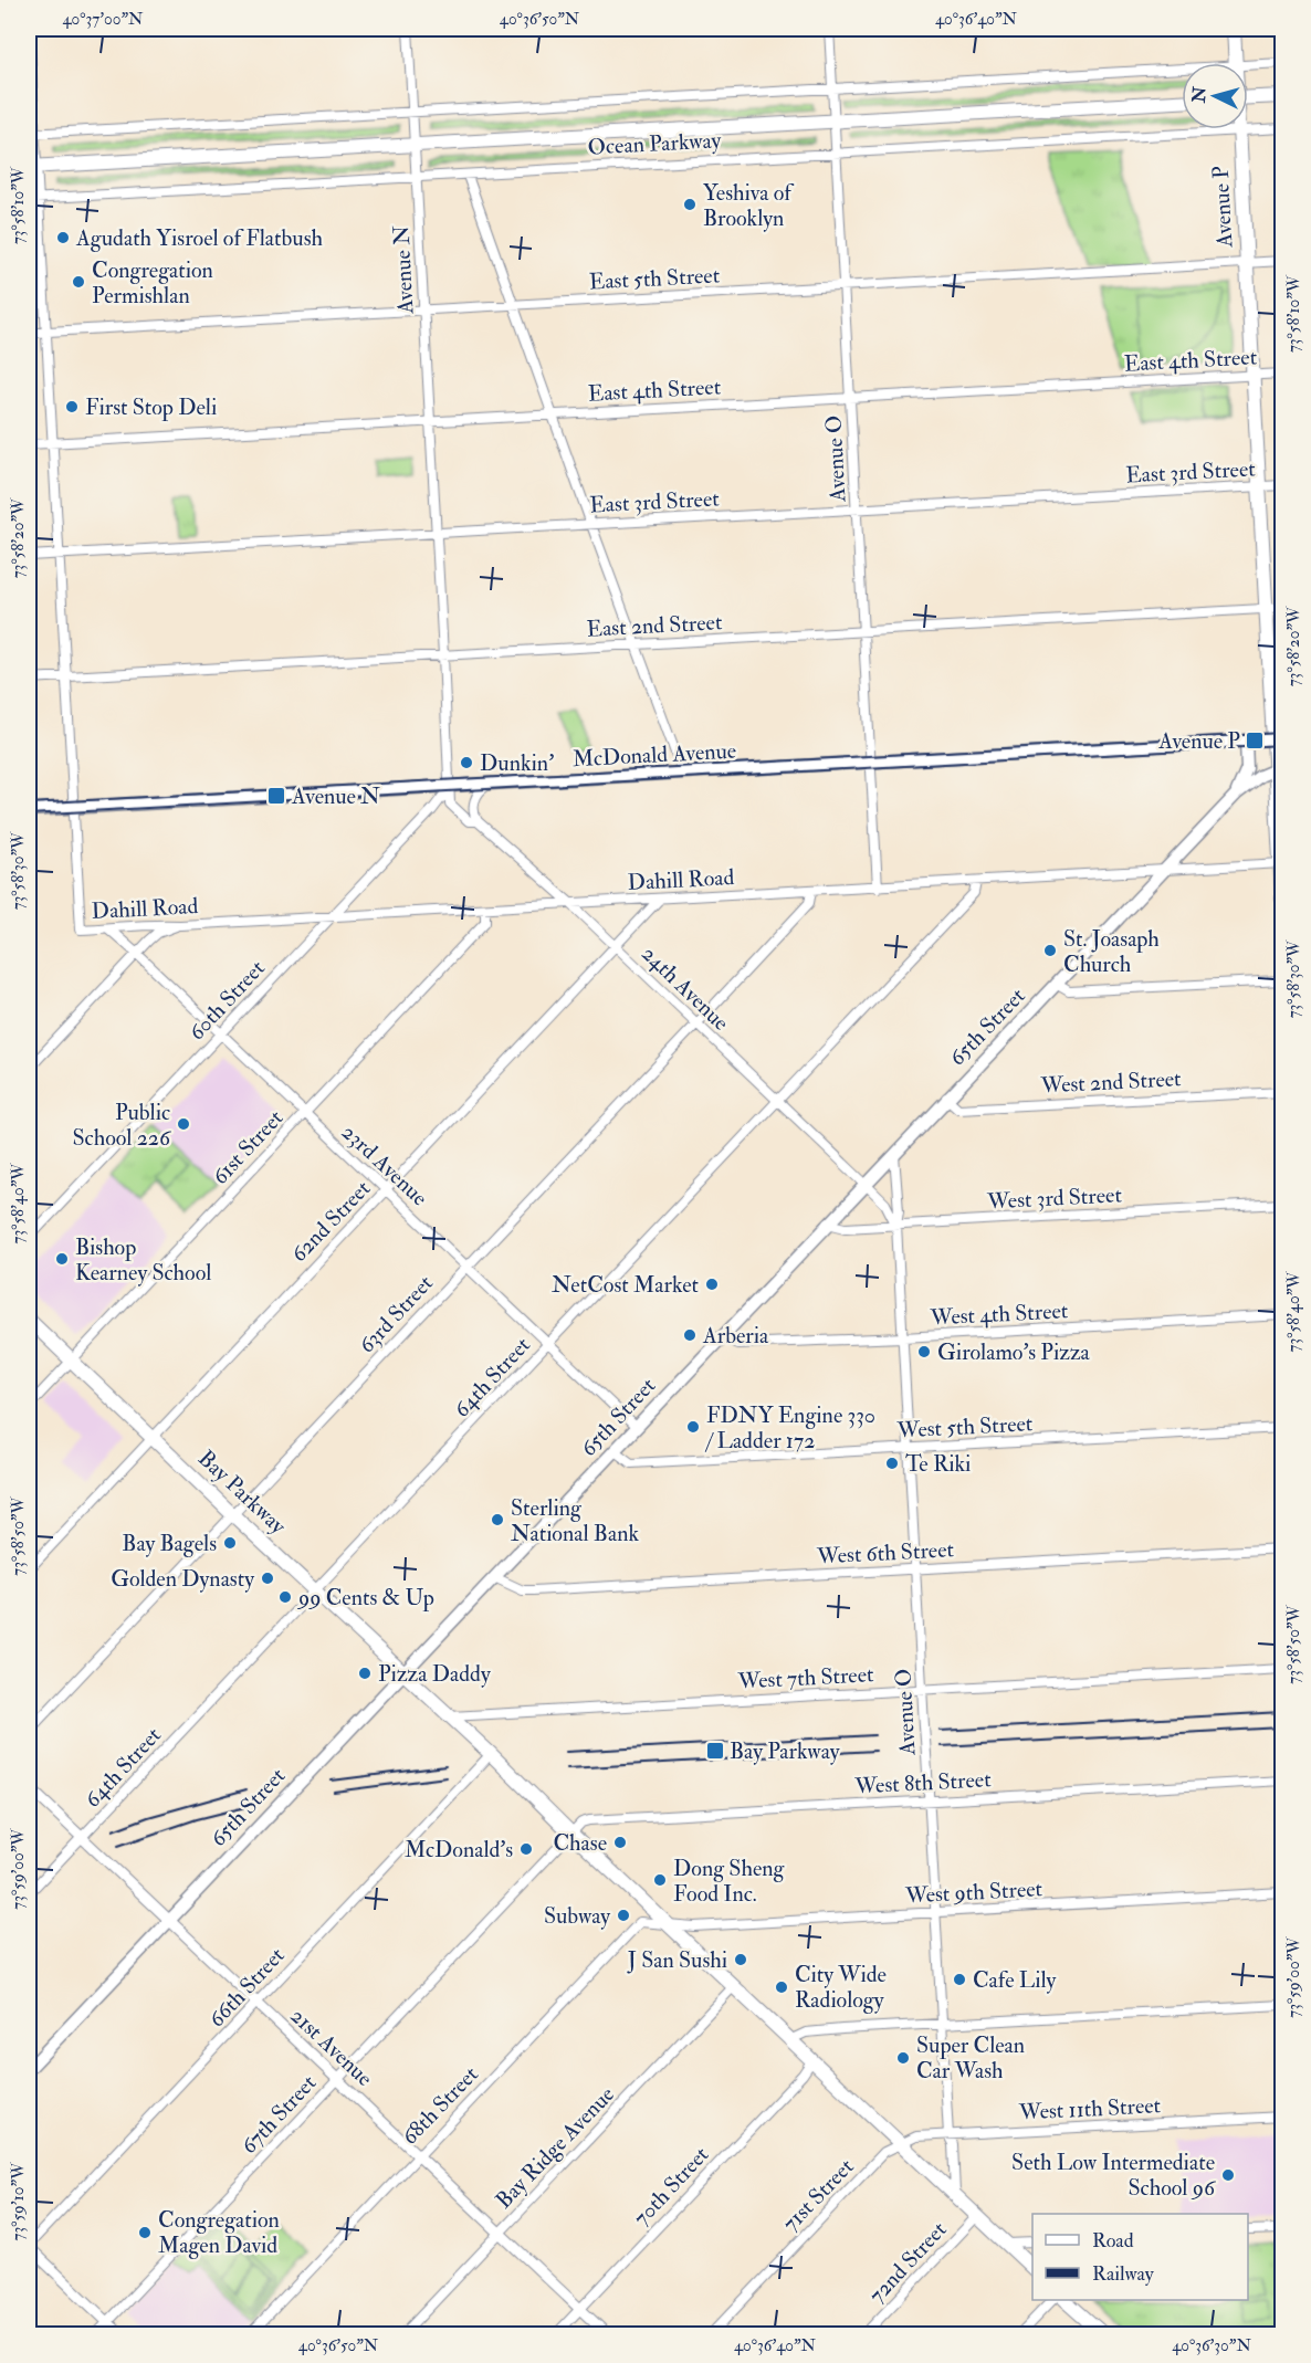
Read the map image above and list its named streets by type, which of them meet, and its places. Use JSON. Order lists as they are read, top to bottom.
{
  "streets": {
    "main road": [
      "Ocean Parkway",
      "Avenue P",
      "McDonald Avenue",
      "65th Street",
      "Bay Parkway"
    ],
    "street": [
      "Avenue N",
      "East 5th Street",
      "East 4th Street",
      "Avenue O",
      "East 3rd Street",
      "East 2nd Street",
      "Dahill Road",
      "24th Avenue",
      "60th Street",
      "West 2nd Street",
      "61st Street",
      "23rd Avenue",
      "West 3rd Street",
      "62nd Street",
      "63rd Street",
      "West 4th Street",
      "64th Street",
      "West 5th Street",
      "West 6th Street",
      "West 7th Street",
      "West 8th Street",
      "West 9th Street",
      "66th Street",
      "21st Avenue",
      "68th Street",
      "West 11th Street",
      "67th Street",
      "Bay Ridge Avenue",
      "70th Street",
      "71st Street",
      "72nd Street"
    ]
  },
  "crossings": [
    ["Ocean Parkway", "Avenue P"],
    ["Ocean Parkway", "Avenue N"],
    ["Ocean Parkway", "Avenue O"],
    ["Avenue P", "East 5th Street"],
    ["Avenue P", "East 4th Street"],
    ["Avenue P", "East 3rd Street"],
    ["Avenue P", "East 2nd Street"],
    ["Avenue P", "McDonald Avenue"],
    ["Avenue P", "Dahill Road"],
    ["Avenue P", "65th Street"],
    ["Avenue N", "East 5th Street"],
    ["Avenue N", "East 4th Street"],
    ["Avenue N", "East 3rd Street"],
    ["Avenue N", "East 2nd Street"],
    ["Avenue N", "McDonald Avenue"],
    ["Avenue N", "24th Avenue"],
    ["Avenue N", "60th Street"],
    ["East 5th Street", "Avenue O"],
    ["East 4th Street", "Avenue O"],
    ["Avenue O", "East 3rd Street"],
    ["Avenue O", "East 2nd Street"],
    ["Avenue O", "McDonald Avenue"],
    ["Avenue O", "Dahill Road"],
    ["Avenue O", "24th Avenue"],
    ["Avenue O", "65th Street"],
    ["Avenue O", "West 3rd Street"],
    ["Avenue O", "West 4th Street"],
    ["Avenue O", "West 5th Street"],
    ["Avenue O", "Bay Parkway"],
    ["Avenue O", "West 6th Street"],
    ["Avenue O", "West 7th Street"],
    ["Avenue O", "West 8th Street"],
    ["Avenue O", "West 9th Street"],
    ["Avenue O", "West 11th Street"],
    ["McDonald Avenue", "Dahill Road"],
    ["McDonald Avenue", "24th Avenue"],
    ["McDonald Avenue", "60th Street"],
    ["McDonald Avenue", "65th Street"],
    ["Dahill Road", "24th Avenue"],
    ["Dahill Road", "60th Street"],
    ["Dahill Road", "65th Street"],
    ["Dahill Road", "61st Street"],
    ["Dahill Road", "23rd Avenue"],
    ["Dahill Road", "62nd Street"],
    ["Dahill Road", "63rd Street"],
    ["Dahill Road", "64th Street"],
    ["24th Avenue", "60th Street"],
    ["24th Avenue", "65th Street"],
    ["24th Avenue", "62nd Street"],
    ["24th Avenue", "63rd Street"],
    ["24th Avenue", "64th Street"],
    ["60th Street", "23rd Avenue"],
    ["65th Street", "West 2nd Street"],
    ["65th Street", "23rd Avenue"],
    ["65th Street", "West 3rd Street"],
    ["65th Street", "West 4th Street"],
    ["65th Street", "West 5th Street"],
    ["65th Street", "Bay Parkway"],
    ["65th Street", "West 6th Street"],
    ["65th Street", "21st Avenue"],
    ["61st Street", "23rd Avenue"],
    ["61st Street", "Bay Parkway"],
    ["23rd Avenue", "62nd Street"],
    ["23rd Avenue", "63rd Street"],
    ["23rd Avenue", "64th Street"],
    ["62nd Street", "Bay Parkway"],
    ["63rd Street", "Bay Parkway"],
    ["64th Street", "Bay Parkway"],
    ["64th Street", "21st Avenue"],
    ["Bay Parkway", "West 7th Street"],
    ["Bay Parkway", "West 8th Street"],
    ["Bay Parkway", "West 9th Street"],
    ["Bay Parkway", "66th Street"],
    ["Bay Parkway", "68th Street"],
    ["Bay Parkway", "West 11th Street"],
    ["Bay Parkway", "67th Street"],
    ["Bay Parkway", "Bay Ridge Avenue"],
    ["Bay Parkway", "70th Street"],
    ["Bay Parkway", "71st Street"],
    ["Bay Parkway", "72nd Street"],
    ["West 8th Street", "67th Street"],
    ["West 9th Street", "68th Street"],
    ["66th Street", "21st Avenue"],
    ["21st Avenue", "68th Street"],
    ["21st Avenue", "67th Street"],
    ["21st Avenue", "Bay Ridge Avenue"],
    ["21st Avenue", "70th Street"],
    ["West 11th Street", "71st Street"]
  ],
  "places": {
    "other": [
      "Yeshiva of Brooklyn",
      "Agudath Yisroel of Flatbush",
      "Congregation Permishlan",
      "First Stop Deli",
      "Dunkin'",
      "St. Joasaph Church",
      "Public School 226",
      "Bishop Kearney School",
      "NetCost Market",
      "Arberia",
      "Girolamo's Pizza",
      "FDNY Engine 330 / Ladder 172",
      "Te Riki",
      "Sterling National Bank",
      "Bay Bagels",
      "Golden Dynasty",
      "99 Cents & Up",
      "Pizza Daddy",
      "Chase",
      "McDonald's",
      "Dong Sheng Food Inc.",
      "Subway",
      "J San Sushi",
      "Cafe Lily",
      "City Wide Radiology",
      "Super Clean Car Wash",
      "Seth Low Intermediate School 96",
      "Congregation Magen David"
    ],
    "transit": ["Avenue P", "Avenue N", "Bay Parkway"]
  },
  "legend": ["Road", "Railway"],
  "north": "left",
  "coordinates": [
    "40°37'00\"N",
    "40°36'50\"N",
    "40°36'40\"N",
    "73°58'10\"W",
    "73°58'20\"W",
    "73°58'30\"W",
    "73°58'40\"W",
    "73°58'50\"W",
    "73°59'00\"W",
    "73°59'10\"W",
    "40°36'30\"N"
  ]
}
